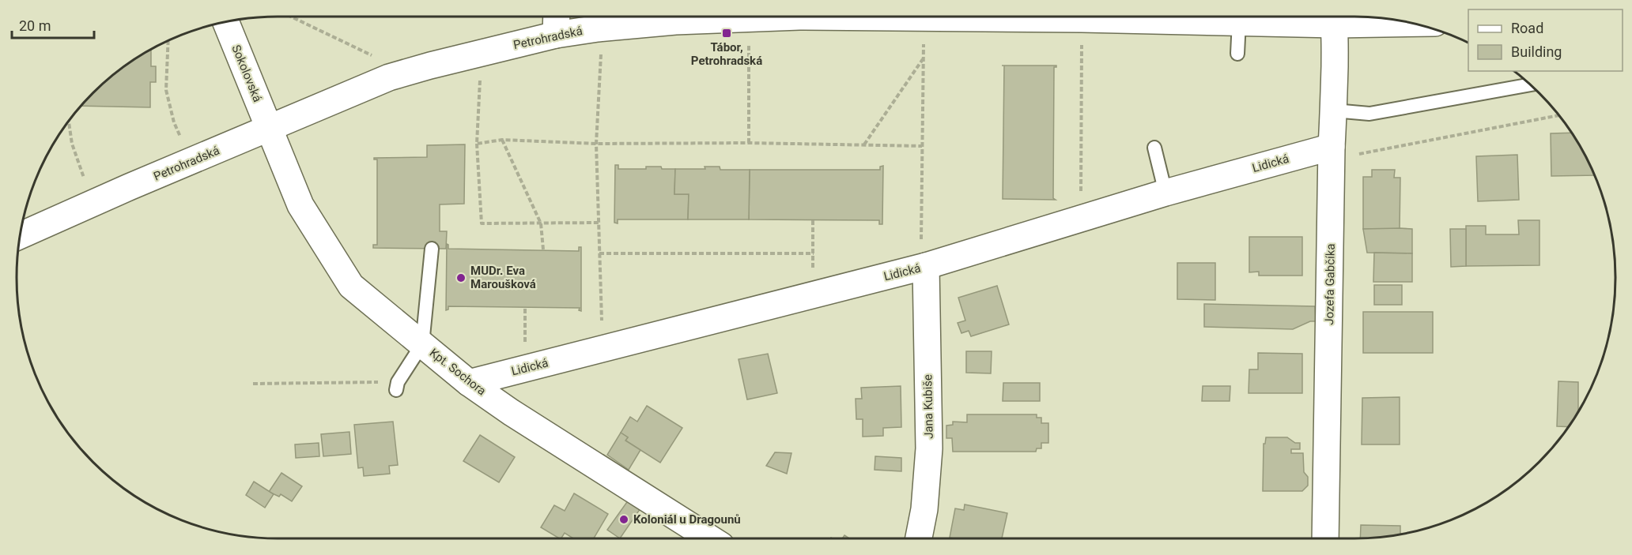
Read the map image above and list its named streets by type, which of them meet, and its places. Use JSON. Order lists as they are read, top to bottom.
{
  "streets": {
    "street": [
      "Petrohradská",
      "Sokolovská",
      "Lidická",
      "Jozefa Gabčíka",
      "Kpt. Sochora",
      "Jana Kubiše"
    ]
  },
  "crossings": [
    ["Petrohradská", "Sokolovská"],
    ["Petrohradská", "Jozefa Gabčíka"],
    ["Petrohradská", "Kpt. Sochora"],
    ["Sokolovská", "Kpt. Sochora"],
    ["Lidická", "Jozefa Gabčíka"],
    ["Lidická", "Kpt. Sochora"],
    ["Lidická", "Jana Kubiše"]
  ],
  "places": {
    "transit": ["Tábor, Petrohradská"],
    "other": ["MUDr. Eva Maroušková", "Koloniál u Dragounů"]
  },
  "legend": ["Road", "Building"],
  "scale_bar": "20 m"
}
